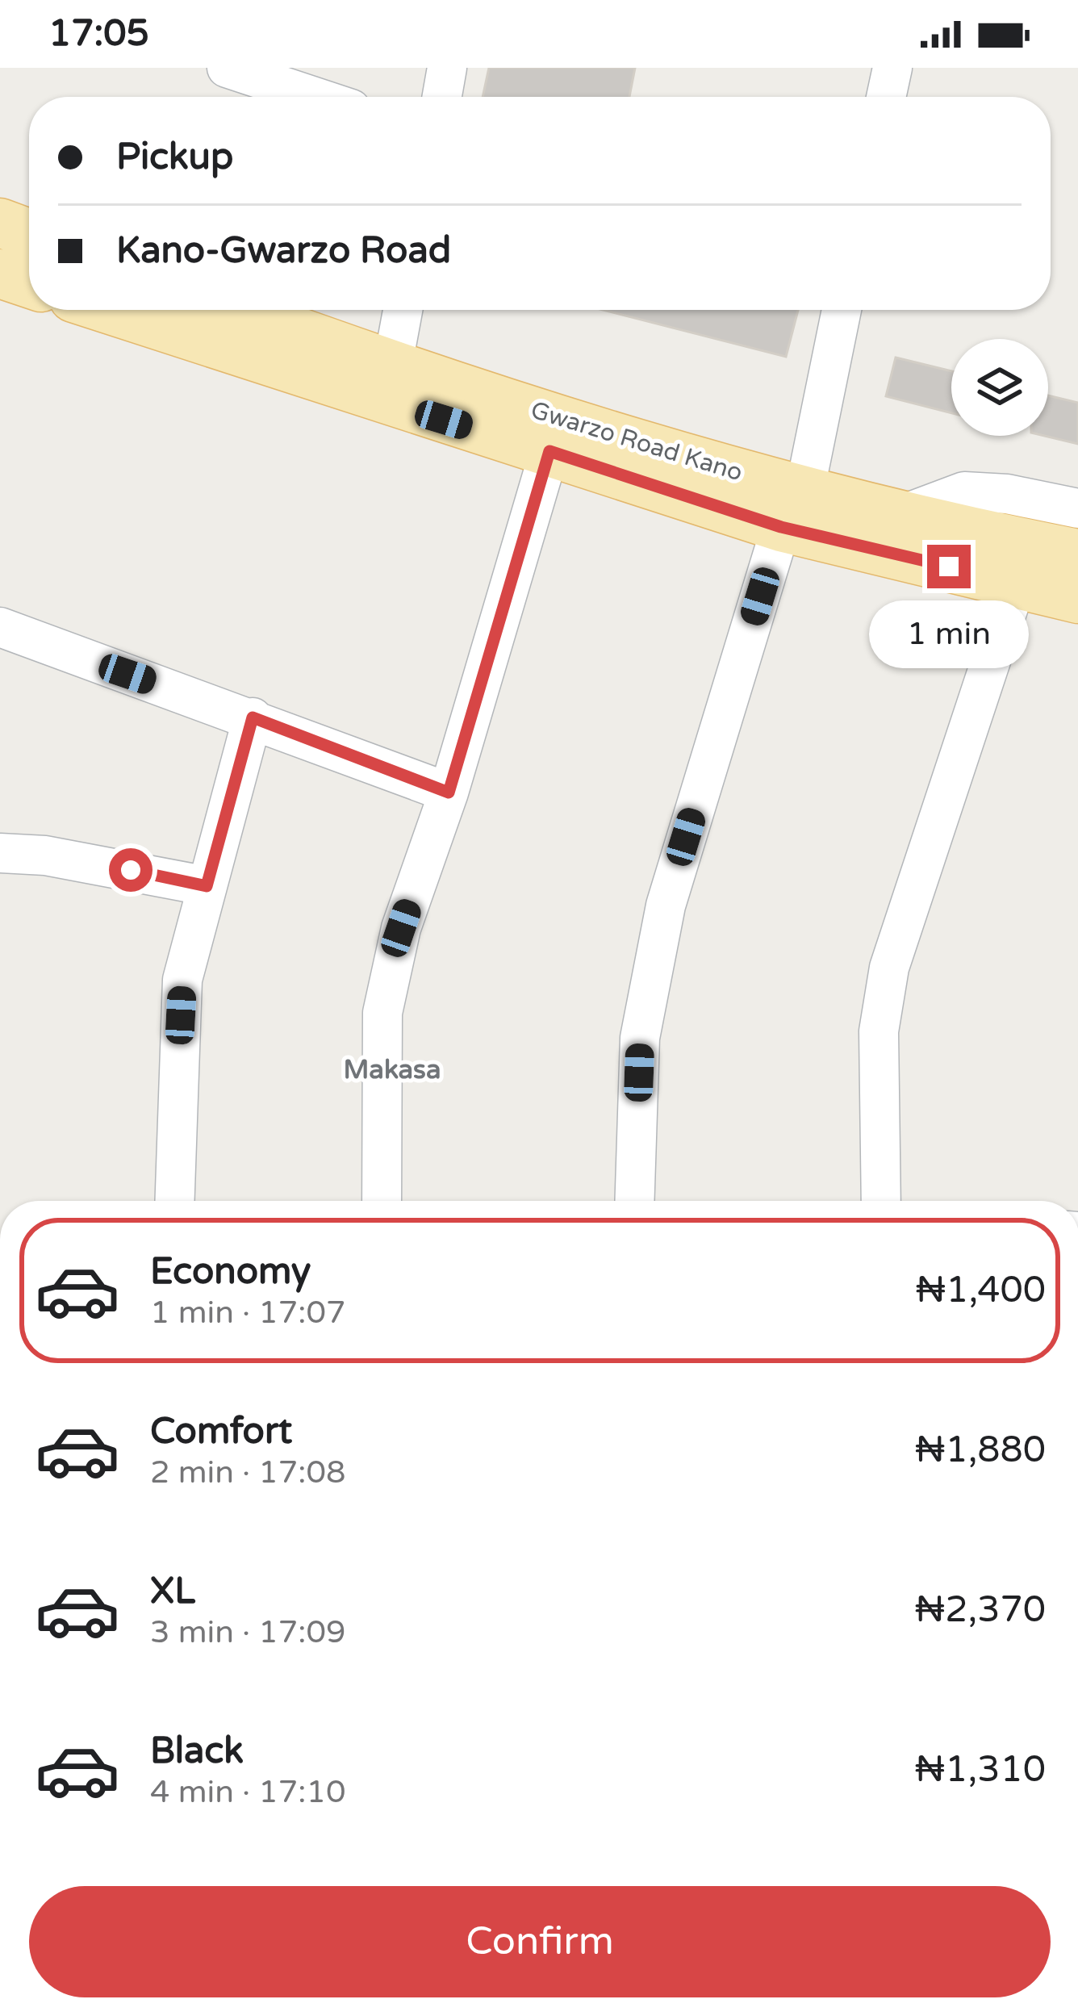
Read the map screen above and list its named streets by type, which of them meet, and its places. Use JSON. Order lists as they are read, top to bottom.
{
  "streets": {
    "main road": ["Gwarzo Road Kano"]
  },
  "districts": ["Makasa"],
  "page": {
    "status": "17:05",
    "banner": ["Pickup", "Kano-Gwarzo Road"],
    "bubble": "1 min",
    "list": [
      {
        "name": "Economy",
        "note": "1 min · 17:07",
        "value": "₦1,400"
      },
      {
        "name": "Comfort",
        "note": "2 min · 17:08",
        "value": "₦1,880"
      },
      {
        "name": "XL",
        "note": "3 min · 17:09",
        "value": "₦2,370"
      },
      {
        "name": "Black",
        "note": "4 min · 17:10",
        "value": "₦1,310"
      }
    ],
    "buttons": "Confirm"
  }
}
